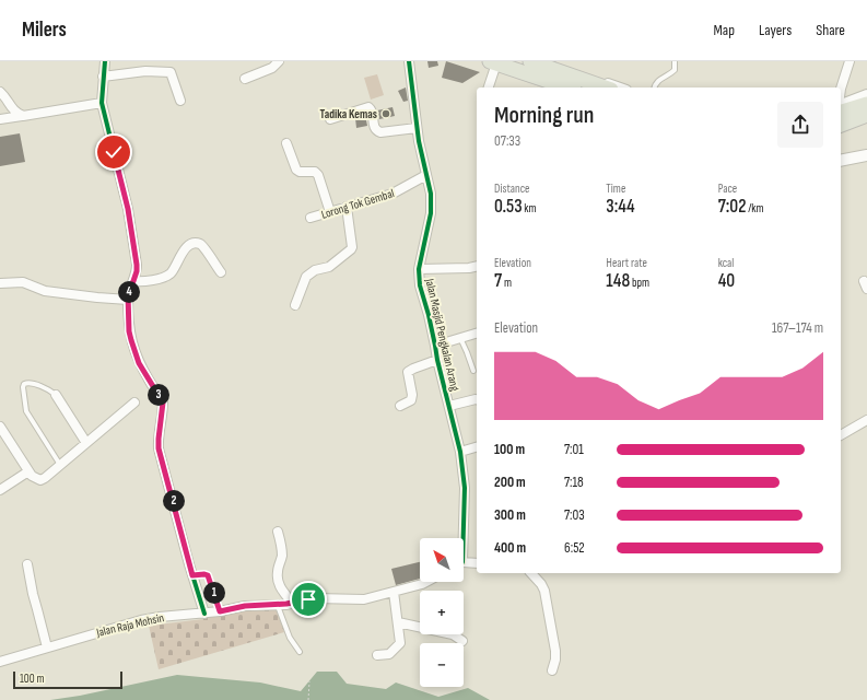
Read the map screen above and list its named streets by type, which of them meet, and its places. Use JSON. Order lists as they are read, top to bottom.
{
  "streets": {
    "street": ["Lorong Tok Gembal", "Jalan Masjid Pengkalan Arang", "Jalan Raja Mohsin"]
  },
  "crossings": [
    ["Lorong Tok Gembal", "Jalan Masjid Pengkalan Arang"]
  ],
  "places": ["Tadika Kemas"],
  "scale_bar": "100 m",
  "north": "top left",
  "page": {
    "header": "Milers",
    "nav": ["Map", "Layers", "Share"],
    "heading": ["Morning run", "07:33"],
    "stats": [
      ["Distance", "0.53 km"],
      ["Time", "3:44"],
      ["Pace", "7:02 /km"],
      ["Elevation", "7 m"],
      ["Heart rate", "148 bpm"],
      ["kcal", "40"]
    ],
    "pins": [
      "4",
      "3",
      "2",
      "1"
    ],
    "chart": ["Elevation", "167–174 m"],
    "list": [
      {
        "name": "100 m",
        "note": "7:01"
      },
      {
        "name": "200 m",
        "note": "7:18"
      },
      {
        "name": "300 m",
        "note": "7:03"
      },
      {
        "name": "400 m",
        "note": "6:52"
      }
    ],
    "map_buttons": ["+", "−"],
    "scale": "100 m"
  }
}
